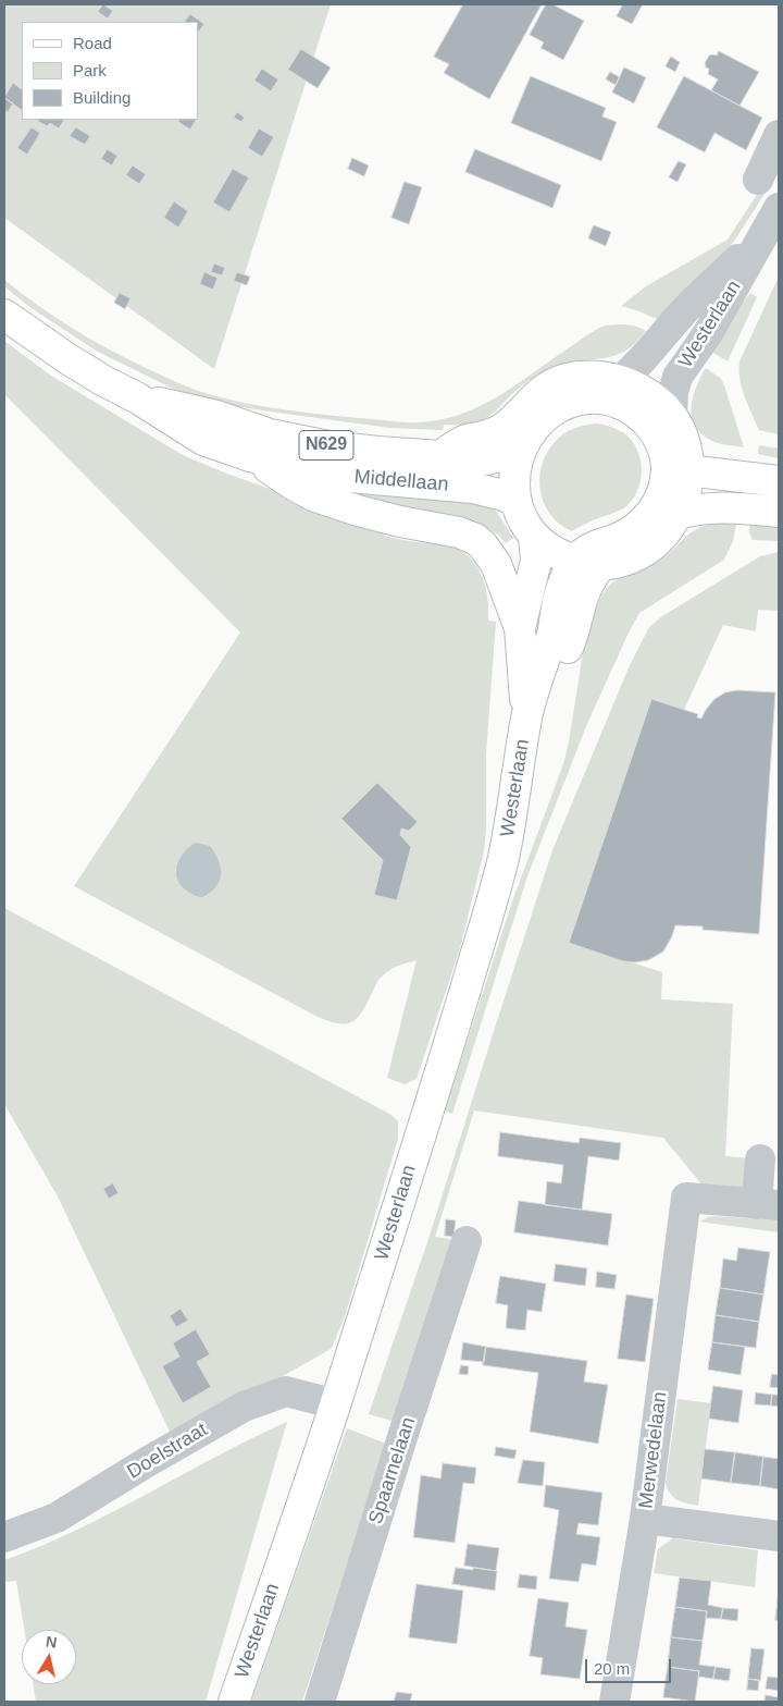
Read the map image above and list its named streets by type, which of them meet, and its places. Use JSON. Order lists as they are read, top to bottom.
{
  "streets": {
    "main road": ["Westerlaan", "N629", "Middellaan"],
    "street": ["Merwedelaan", "Doelstraat", "Spaarnelaan"]
  },
  "crossings": [
    ["Westerlaan", "Middellaan"],
    ["Westerlaan", "Doelstraat"]
  ],
  "legend": ["Road", "Park", "Building"],
  "scale_bar": "20 m",
  "north": "top"
}
